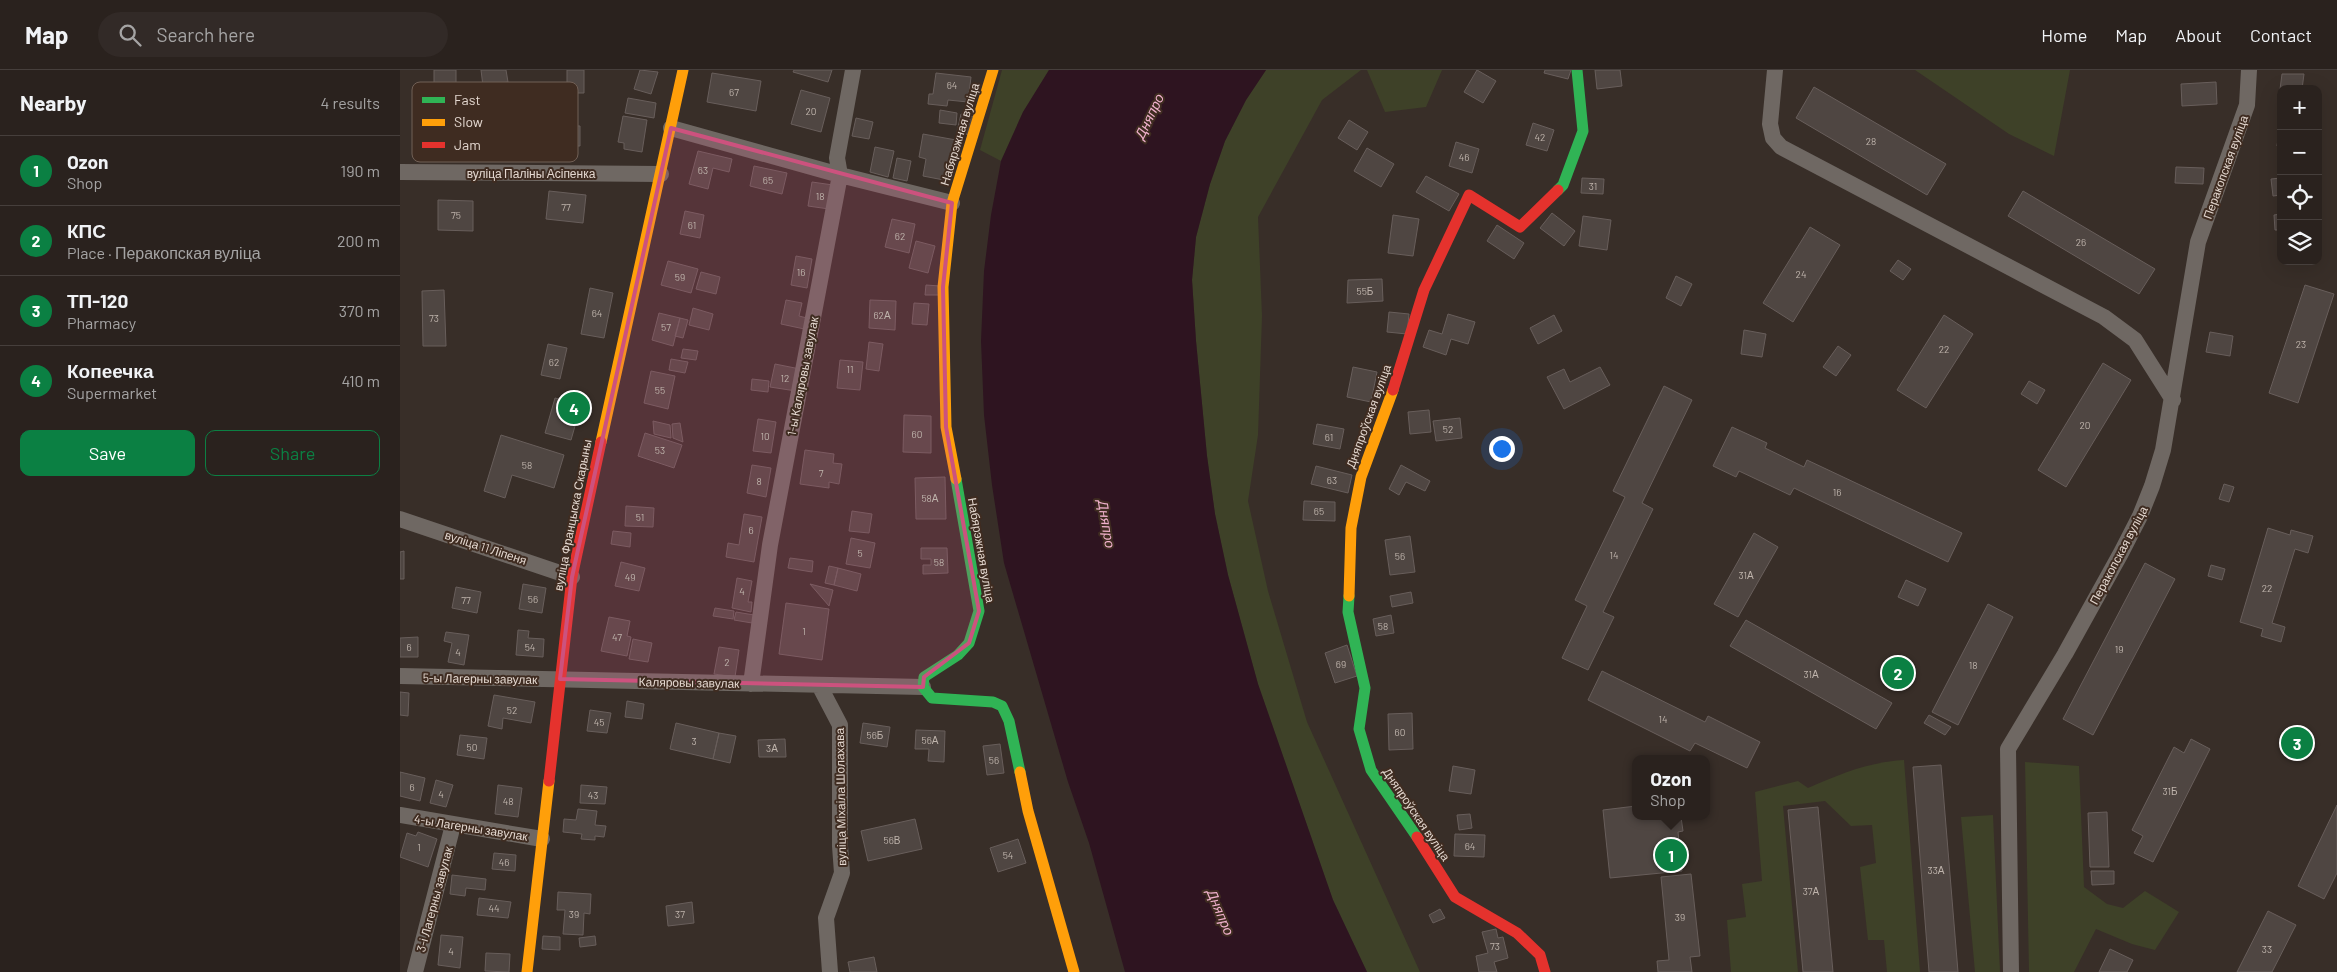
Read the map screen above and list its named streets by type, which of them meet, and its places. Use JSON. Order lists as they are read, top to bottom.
{
  "streets": {
    "street": [
      "Набярэжная вуліца",
      "Перакопская вуліца",
      "вуліца Паліны Асіпенка",
      "1-ы Каляровы завулак",
      "Дняпроўская вуліца",
      "вуліца Францыска Скарыны",
      "вуліца 11 Ліпеня",
      "5-ы Лагерны завулак",
      "Каляровы завулак",
      "вуліца Міхаіла Шолахава",
      "4-ы Лагерны завулак",
      "3-і Лагерны завулак"
    ]
  },
  "crossings": [
    ["Набярэжная вуліца", "Каляровы завулак"],
    ["вуліца Паліны Асіпенка", "вуліца Францыска Скарыны"],
    ["1-ы Каляровы завулак", "Каляровы завулак"],
    ["вуліца Францыска Скарыны", "вуліца 11 Ліпеня"],
    ["вуліца Францыска Скарыны", "5-ы Лагерны завулак"],
    ["вуліца Францыска Скарыны", "Каляровы завулак"],
    ["вуліца Францыска Скарыны", "4-ы Лагерны завулак"],
    ["5-ы Лагерны завулак", "Каляровы завулак"],
    ["Каляровы завулак", "вуліца Міхаіла Шолахава"],
    ["4-ы Лагерны завулак", "3-і Лагерны завулак"]
  ],
  "water": ["Дняпро"],
  "house_numbers": [
    "64",
    "67",
    "20",
    "42",
    "28",
    "46",
    "63",
    "65",
    "31",
    "18",
    "77",
    "75",
    "61",
    "62",
    "26",
    "16",
    "24",
    "59",
    "55Б",
    "64",
    "62А",
    "73",
    "57",
    "23",
    "22",
    "62",
    "11",
    "12",
    "55",
    "20",
    "52",
    "60",
    "10",
    "61",
    "53",
    "58",
    "7",
    "63",
    "8",
    "16",
    "58А",
    "65",
    "51",
    "6",
    "5",
    "14",
    "56",
    "58",
    "31А",
    "49",
    "22",
    "4",
    "56",
    "77",
    "58",
    "1",
    "47",
    "6",
    "54",
    "19",
    "4",
    "2",
    "69",
    "18",
    "31А",
    "52",
    "14",
    "45",
    "60",
    "56Б",
    "56А",
    "3",
    "50",
    "3А",
    "56",
    "6",
    "31Б",
    "4",
    "43",
    "48",
    "56В",
    "64",
    "1",
    "54",
    "46",
    "33А",
    "37А",
    "44",
    "39",
    "37",
    "39",
    "73",
    "33",
    "4"
  ],
  "legend": ["Fast", "Slow", "Jam"],
  "page": {
    "header": "Map",
    "search": "Search here",
    "nav": [
      "Home",
      "Map",
      "About",
      "Contact"
    ],
    "heading": ["Nearby", "4 results"],
    "map_buttons": ["+", "−"],
    "list": [
      {
        "mark": "1",
        "name": "Ozon",
        "note": "Shop",
        "value": "190 m"
      },
      {
        "mark": "2",
        "name": "КПС",
        "note": "Place · Перакопская вуліца",
        "value": "200 m"
      },
      {
        "mark": "3",
        "name": "ТП-120",
        "note": "Pharmacy",
        "value": "370 m"
      },
      {
        "mark": "4",
        "name": "Копеечка",
        "note": "Supermarket",
        "value": "410 m"
      }
    ],
    "pins": [
      "4",
      "2",
      "3",
      "1"
    ],
    "buttons": ["Save", "Share"],
    "popup": ["Ozon", "Shop"]
  }
}
